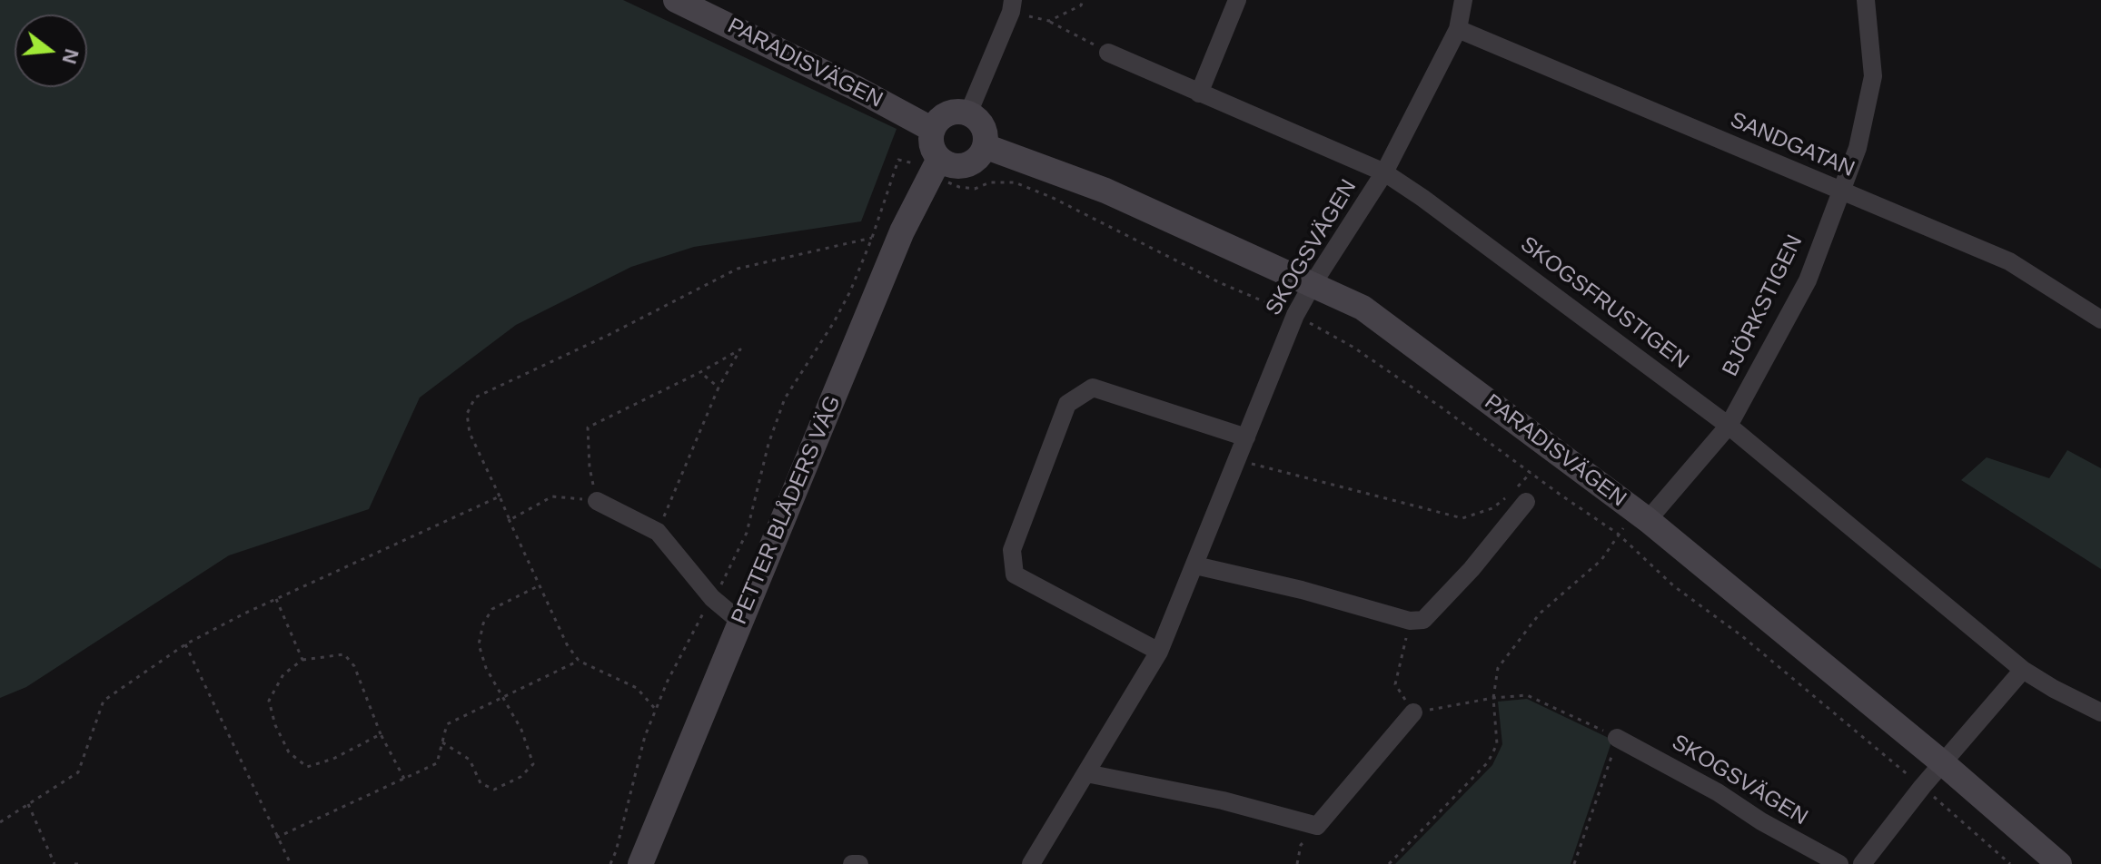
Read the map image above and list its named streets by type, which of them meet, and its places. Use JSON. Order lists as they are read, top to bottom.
{
  "streets": {
    "street": [
      "PARADISVÄGEN",
      "SANDGATAN",
      "SKOGSVÄGEN",
      "SKOGSFRUSTIGEN",
      "BJÖRKSTIGEN",
      "PETTER BLÅDERS VÄG"
    ]
  },
  "crossings": [
    ["PARADISVÄGEN", "SKOGSVÄGEN"],
    ["PARADISVÄGEN", "BJÖRKSTIGEN"],
    ["PARADISVÄGEN", "PETTER BLÅDERS VÄG"],
    ["SANDGATAN", "SKOGSVÄGEN"],
    ["SANDGATAN", "BJÖRKSTIGEN"],
    ["SKOGSVÄGEN", "SKOGSFRUSTIGEN"],
    ["SKOGSFRUSTIGEN", "BJÖRKSTIGEN"]
  ],
  "north": "right"
}
